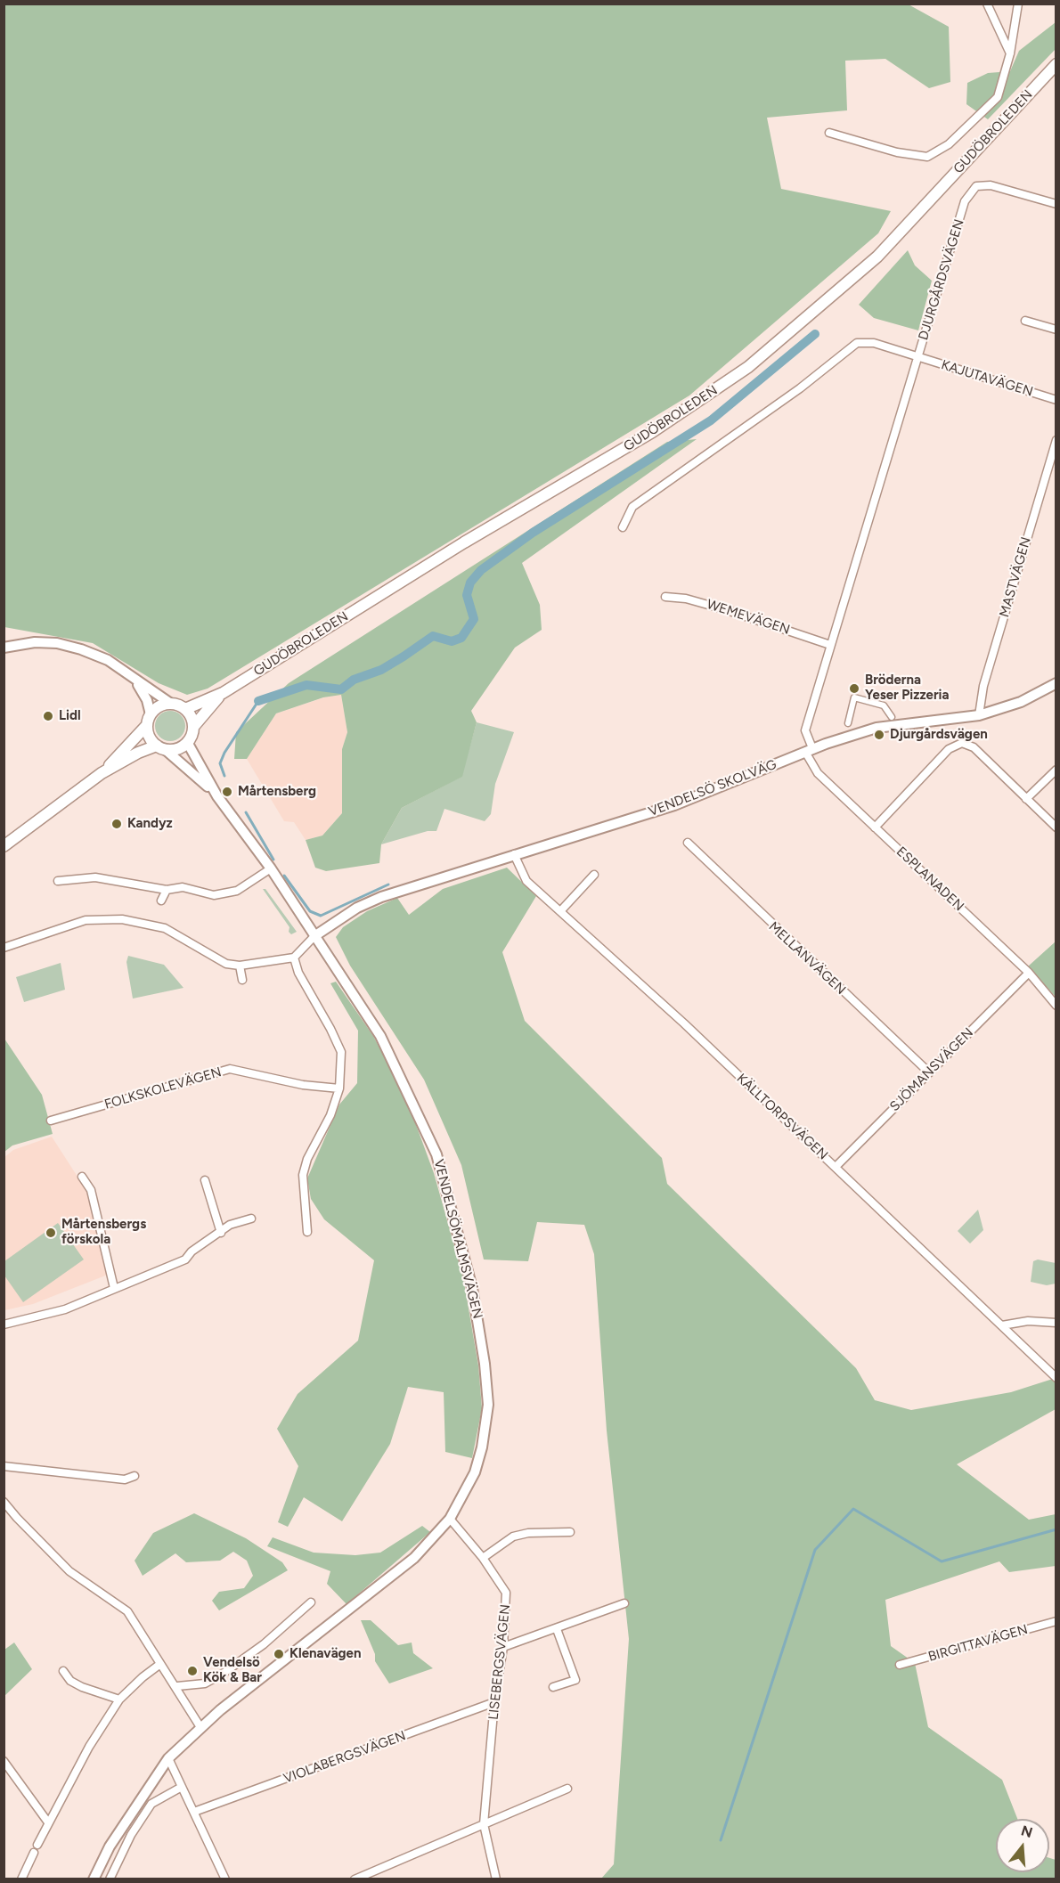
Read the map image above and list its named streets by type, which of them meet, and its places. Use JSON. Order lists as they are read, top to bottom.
{
  "streets": {
    "main road": ["GUDÖBROLEDEN"],
    "street": [
      "DJURGÅRDSVÄGEN",
      "KAJUTAVÄGEN",
      "MASTVÄGEN",
      "WEMEVÄGEN",
      "VENDELSÖ SKOLVÄG",
      "ESPLANADEN",
      "MELLANVÄGEN",
      "SJÖMANSVÄGEN",
      "FOLKSKOLEVÄGEN",
      "KÄLLTORPSVÄGEN",
      "VENDELSÖMALMSVÄGEN",
      "BIRGITTAVÄGEN",
      "LISEBERGSVÄGEN",
      "VIOLABERGSVÄGEN"
    ]
  },
  "crossings": [
    ["GUDÖBROLEDEN", "VENDELSÖMALMSVÄGEN"],
    ["DJURGÅRDSVÄGEN", "KAJUTAVÄGEN"],
    ["DJURGÅRDSVÄGEN", "WEMEVÄGEN"],
    ["DJURGÅRDSVÄGEN", "VENDELSÖ SKOLVÄG"],
    ["DJURGÅRDSVÄGEN", "ESPLANADEN"],
    ["MASTVÄGEN", "VENDELSÖ SKOLVÄG"],
    ["VENDELSÖ SKOLVÄG", "ESPLANADEN"],
    ["VENDELSÖ SKOLVÄG", "KÄLLTORPSVÄGEN"],
    ["VENDELSÖ SKOLVÄG", "VENDELSÖMALMSVÄGEN"],
    ["ESPLANADEN", "SJÖMANSVÄGEN"],
    ["MELLANVÄGEN", "SJÖMANSVÄGEN"],
    ["SJÖMANSVÄGEN", "KÄLLTORPSVÄGEN"],
    ["VENDELSÖMALMSVÄGEN", "LISEBERGSVÄGEN"],
    ["LISEBERGSVÄGEN", "VIOLABERGSVÄGEN"]
  ],
  "places": [
    "Bröderna Yeser Pizzeria",
    "Lidl",
    "Djurgårdsvägen",
    "Mårtensberg",
    "Kandyz",
    "Mårtensbergs förskola",
    "Klenavägen",
    "Vendelsö Kök & Bar"
  ],
  "north": "top"
}
